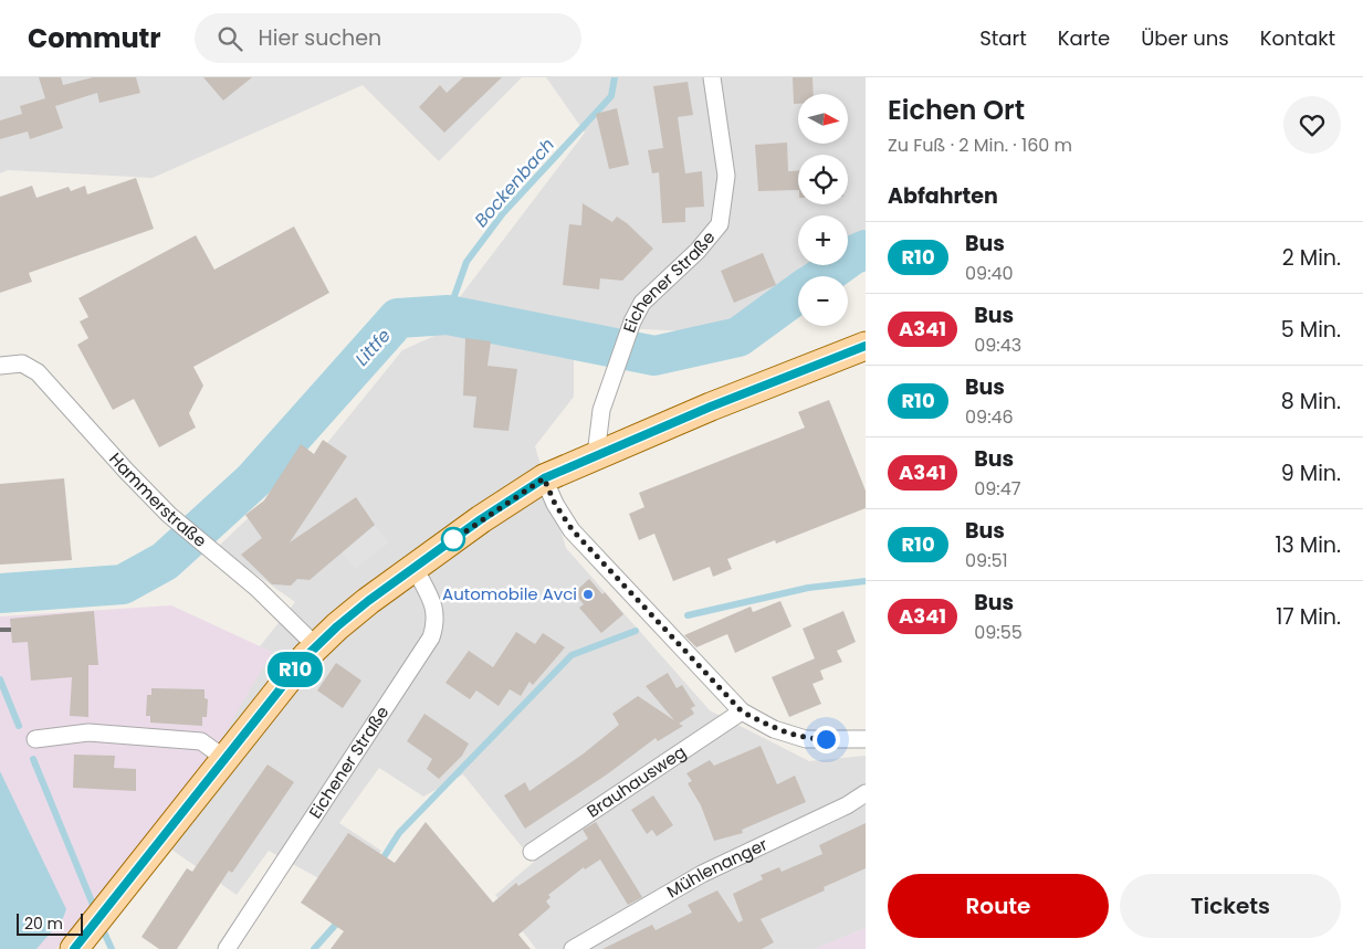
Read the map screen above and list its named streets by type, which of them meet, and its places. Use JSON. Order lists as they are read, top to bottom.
{
  "streets": {
    "street": [
      "Eichener Straße",
      "Hammerstraße",
      "Brauhausweg",
      "Mühlenanger"
    ]
  },
  "water": ["Bockenbach", "Littfe"],
  "places": ["Automobile Avci"],
  "lines": ["bus line R10"],
  "scale_bar": "20 m",
  "north": "right",
  "page": {
    "header": "Commutr",
    "search": "Hier suchen",
    "nav": [
      "Start",
      "Karte",
      "Über uns",
      "Kontakt"
    ],
    "on_map": "R10",
    "heading": [
      ["Eichen Ort", "Zu Fuß · 2 Min. · 160 m"],
      "Abfahrten"
    ],
    "map_buttons": ["+", "−"],
    "list": [
      {
        "mark": "R10",
        "name": "Bus",
        "note": "09:40",
        "value": "2 Min."
      },
      {
        "mark": "A341",
        "name": "Bus",
        "note": "09:43",
        "value": "5 Min."
      },
      {
        "mark": "R10",
        "name": "Bus",
        "note": "09:46",
        "value": "8 Min."
      },
      {
        "mark": "A341",
        "name": "Bus",
        "note": "09:47",
        "value": "9 Min."
      },
      {
        "mark": "R10",
        "name": "Bus",
        "note": "09:51",
        "value": "13 Min."
      },
      {
        "mark": "A341",
        "name": "Bus",
        "note": "09:55",
        "value": "17 Min."
      }
    ],
    "buttons": ["Route", "Tickets"],
    "scale": "20 m"
  }
}
